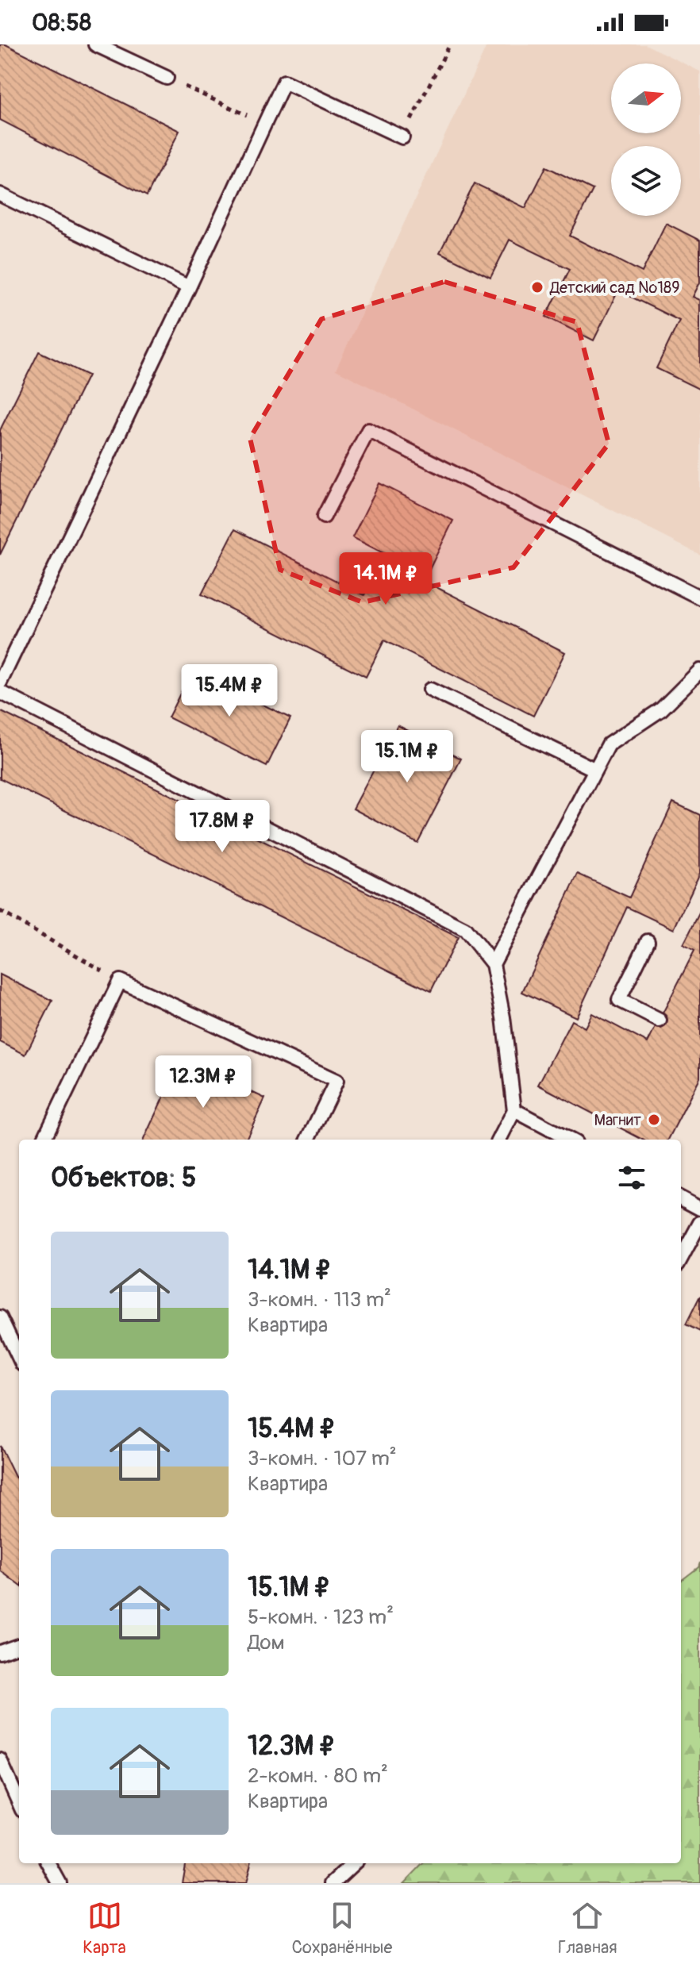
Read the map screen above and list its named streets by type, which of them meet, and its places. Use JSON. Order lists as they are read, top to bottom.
{
  "places": ["Детский сад №189", "Магнит"],
  "north": "right",
  "page": {
    "status": "08:58",
    "price": [
      "14.1M ₽",
      "15.4M ₽",
      "15.1M ₽",
      "17.8M ₽",
      "12.3M ₽"
    ],
    "heading": "Объектов: 5",
    "list": [
      {
        "name": "14.1M ₽",
        "note": "3-комн. · 113 m² · Квартира"
      },
      {
        "name": "15.4M ₽",
        "note": "3-комн. · 107 m² · Квартира"
      },
      {
        "name": "15.1M ₽",
        "note": "5-комн. · 123 m² · Дом"
      },
      {
        "name": "12.3M ₽",
        "note": "2-комн. · 80 m² · Квартира"
      }
    ],
    "tabs": ["Карта", "Сохранённые", "Главная"]
  }
}
